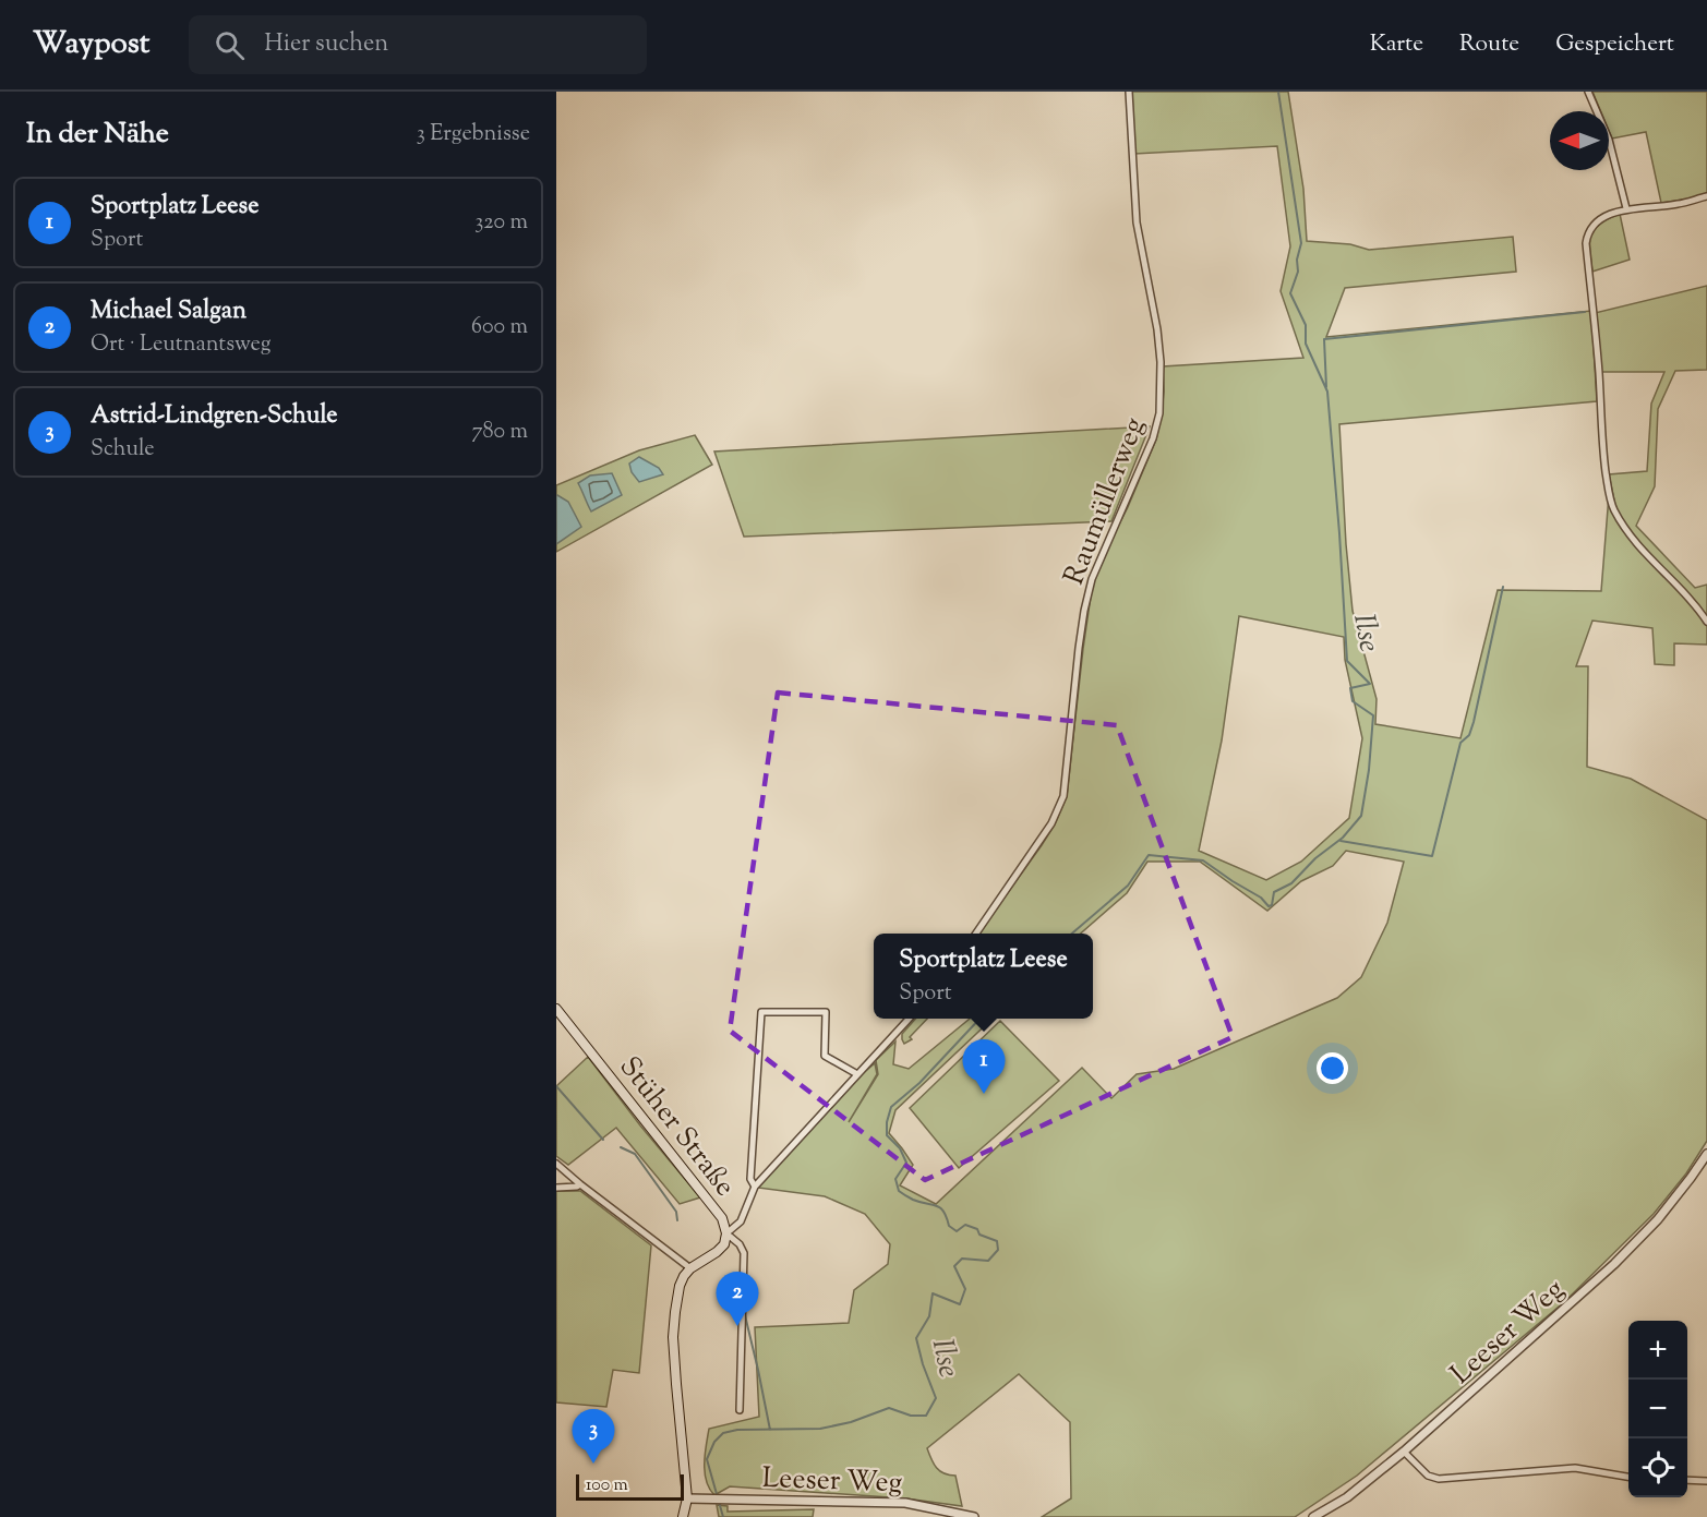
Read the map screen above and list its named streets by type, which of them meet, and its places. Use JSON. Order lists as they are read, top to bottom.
{
  "streets": {
    "main road": ["Stüher Straße"],
    "street": ["Raumüllerweg", "Leeser Weg"]
  },
  "water": ["Ilse"],
  "scale_bar": "100 m",
  "north": "left",
  "page": {
    "header": "Waypost",
    "search": "Hier suchen",
    "nav": ["Karte", "Route", "Gespeichert"],
    "heading": ["In der Nähe", "3 Ergebnisse"],
    "list": [
      {
        "mark": "1",
        "name": "Sportplatz Leese",
        "note": "Sport",
        "value": "320 m"
      },
      {
        "mark": "2",
        "name": "Michael Salgan",
        "note": "Ort · Leutnantsweg",
        "value": "600 m"
      },
      {
        "mark": "3",
        "name": "Astrid-Lindgren-Schule",
        "note": "Schule",
        "value": "780 m"
      }
    ],
    "popup": ["Sportplatz Leese", "Sport"],
    "pins": ["1", "2", "3"],
    "map_buttons": ["+", "−"],
    "scale": "100 m"
  }
}
